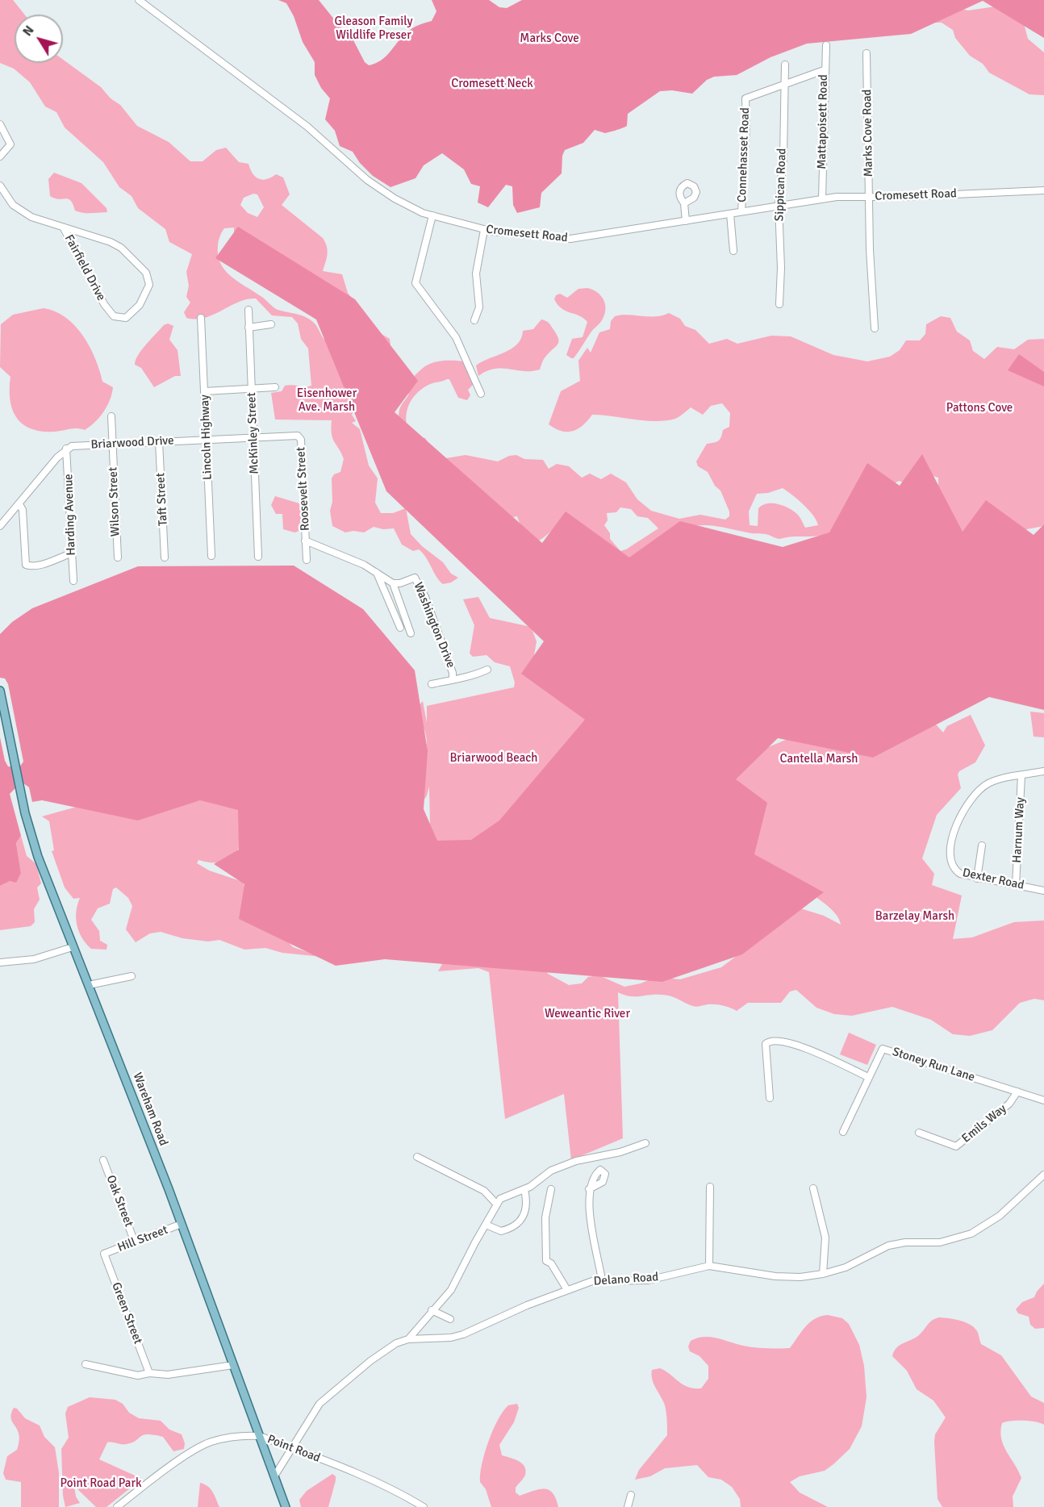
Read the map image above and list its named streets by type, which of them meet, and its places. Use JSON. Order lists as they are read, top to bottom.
{
  "streets": {
    "main road": ["Wareham Road"],
    "street": [
      "Mattapoisett Road",
      "Marks Cove Road",
      "Connehasset Road",
      "Sippican Road",
      "Cromesett Road",
      "Fairfield Drive",
      "McKinley Street",
      "Lincoln Highway",
      "Briarwood Drive",
      "Roosevelt Street",
      "Taft Street",
      "Wilson Street",
      "Harding Avenue",
      "Washington Drive",
      "Harnum Way",
      "Dexter Road",
      "Stoney Run Lane",
      "Emils Way",
      "Oak Street",
      "Hill Street",
      "Delano Road",
      "Green Street",
      "Point Road"
    ]
  },
  "crossings": [
    ["Mattapoisett Road", "Cromesett Road"],
    ["Marks Cove Road", "Cromesett Road"],
    ["Connehasset Road", "Sippican Road"],
    ["Connehasset Road", "Cromesett Road"],
    ["Sippican Road", "Cromesett Road"],
    ["McKinley Street", "Briarwood Drive"],
    ["Lincoln Highway", "Briarwood Drive"],
    ["Briarwood Drive", "Roosevelt Street"],
    ["Briarwood Drive", "Taft Street"],
    ["Briarwood Drive", "Wilson Street"],
    ["Briarwood Drive", "Harding Avenue"],
    ["Roosevelt Street", "Washington Drive"],
    ["Harnum Way", "Dexter Road"],
    ["Stoney Run Lane", "Emils Way"],
    ["Wareham Road", "Hill Street"],
    ["Wareham Road", "Delano Road"],
    ["Wareham Road", "Point Road"],
    ["Oak Street", "Hill Street"],
    ["Hill Street", "Green Street"],
    ["Delano Road", "Point Road"]
  ],
  "parks": [
    "Gleason Family Wildlife Preser",
    "Marks Cove",
    "Cromesett Neck",
    "Eisenhower Ave. Marsh",
    "Pattons Cove",
    "Briarwood Beach",
    "Cantella Marsh",
    "Barzelay Marsh",
    "Weweantic River",
    "Point Road Park"
  ],
  "north": "top left"
}
